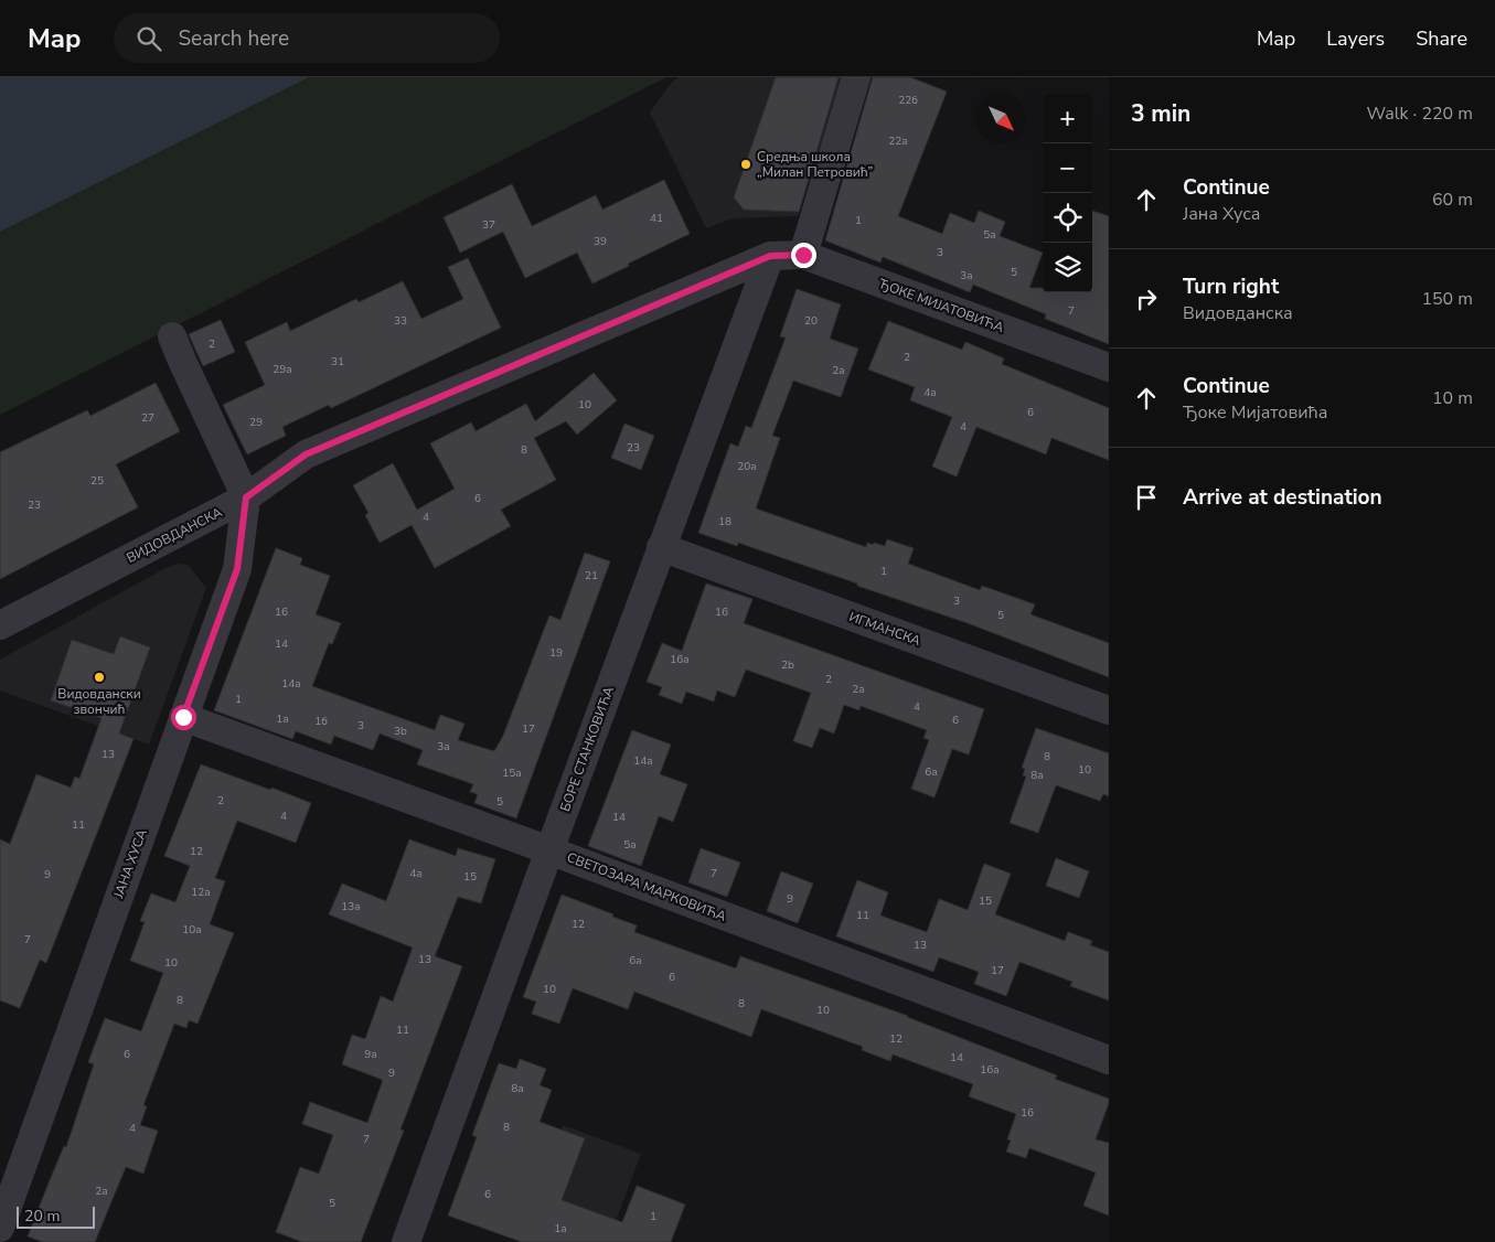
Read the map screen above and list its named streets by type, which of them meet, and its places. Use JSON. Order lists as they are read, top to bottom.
{
  "streets": {
    "street": [
      "ЂОКЕ МИЈАТОВИЋА",
      "ВИДОВДАНСКА",
      "ИГМАНСКА",
      "БОРЕ СТАНКОВИЋА",
      "ЈАНА ХУСА",
      "СВЕТОЗАРА МАРКОВИЋА"
    ]
  },
  "crossings": [
    ["ЂОКЕ МИЈАТОВИЋА", "ВИДОВДАНСКА"],
    ["ЂОКЕ МИЈАТОВИЋА", "БОРЕ СТАНКОВИЋА"],
    ["ВИДОВДАНСКА", "БОРЕ СТАНКОВИЋА"],
    ["ВИДОВДАНСКА", "ЈАНА ХУСА"],
    ["ИГМАНСКА", "БОРЕ СТАНКОВИЋА"],
    ["БОРЕ СТАНКОВИЋА", "СВЕТОЗАРА МАРКОВИЋА"],
    ["ЈАНА ХУСА", "СВЕТОЗАРА МАРКОВИЋА"]
  ],
  "places": ["Средња школа „Милан Петровић”", "Видовдански звончић"],
  "house_numbers": [
    "22б",
    "22a",
    "41",
    "1",
    "37",
    "5a",
    "39",
    "3",
    "5",
    "3a",
    "7",
    "33",
    "20",
    "2",
    "2",
    "31",
    "29a",
    "2a",
    "4a",
    "10",
    "6",
    "27",
    "29",
    "4",
    "23",
    "8",
    "20a",
    "25",
    "6",
    "23",
    "4",
    "18",
    "1",
    "21",
    "3",
    "16",
    "16",
    "5",
    "14",
    "19",
    "16a",
    "2b",
    "2",
    "14a",
    "2a",
    "1",
    "4",
    "1a",
    "6",
    "1б",
    "3",
    "17",
    "3b",
    "3a",
    "13",
    "8",
    "14a",
    "10",
    "6a",
    "15a",
    "8a",
    "2",
    "5",
    "4",
    "14",
    "11",
    "5a",
    "12",
    "4a",
    "7",
    "9",
    "15",
    "12a",
    "9",
    "15",
    "13a",
    "11",
    "12",
    "10a",
    "7",
    "13",
    "13",
    "6a",
    "10",
    "17",
    "6",
    "10",
    "8",
    "8",
    "10",
    "11",
    "12",
    "6",
    "9a",
    "14",
    "16a",
    "9",
    "8a",
    "16",
    "8",
    "4",
    "7",
    "2a",
    "6",
    "5",
    "1",
    "1a"
  ],
  "scale_bar": "20 m",
  "north": "bottom right",
  "page": {
    "header": "Map",
    "search": "Search here",
    "nav": ["Map", "Layers", "Share"],
    "heading": ["3 min", "Walk · 220 m"],
    "map_buttons": ["+", "−"],
    "list": [
      ["Continue", "Јана Хуса", "60 m"],
      ["Turn right", "Видовданска", "150 m"],
      ["Continue", "Ђоке Мијатовића", "10 m"],
      "Arrive at destination"
    ],
    "scale": "20 m"
  }
}
